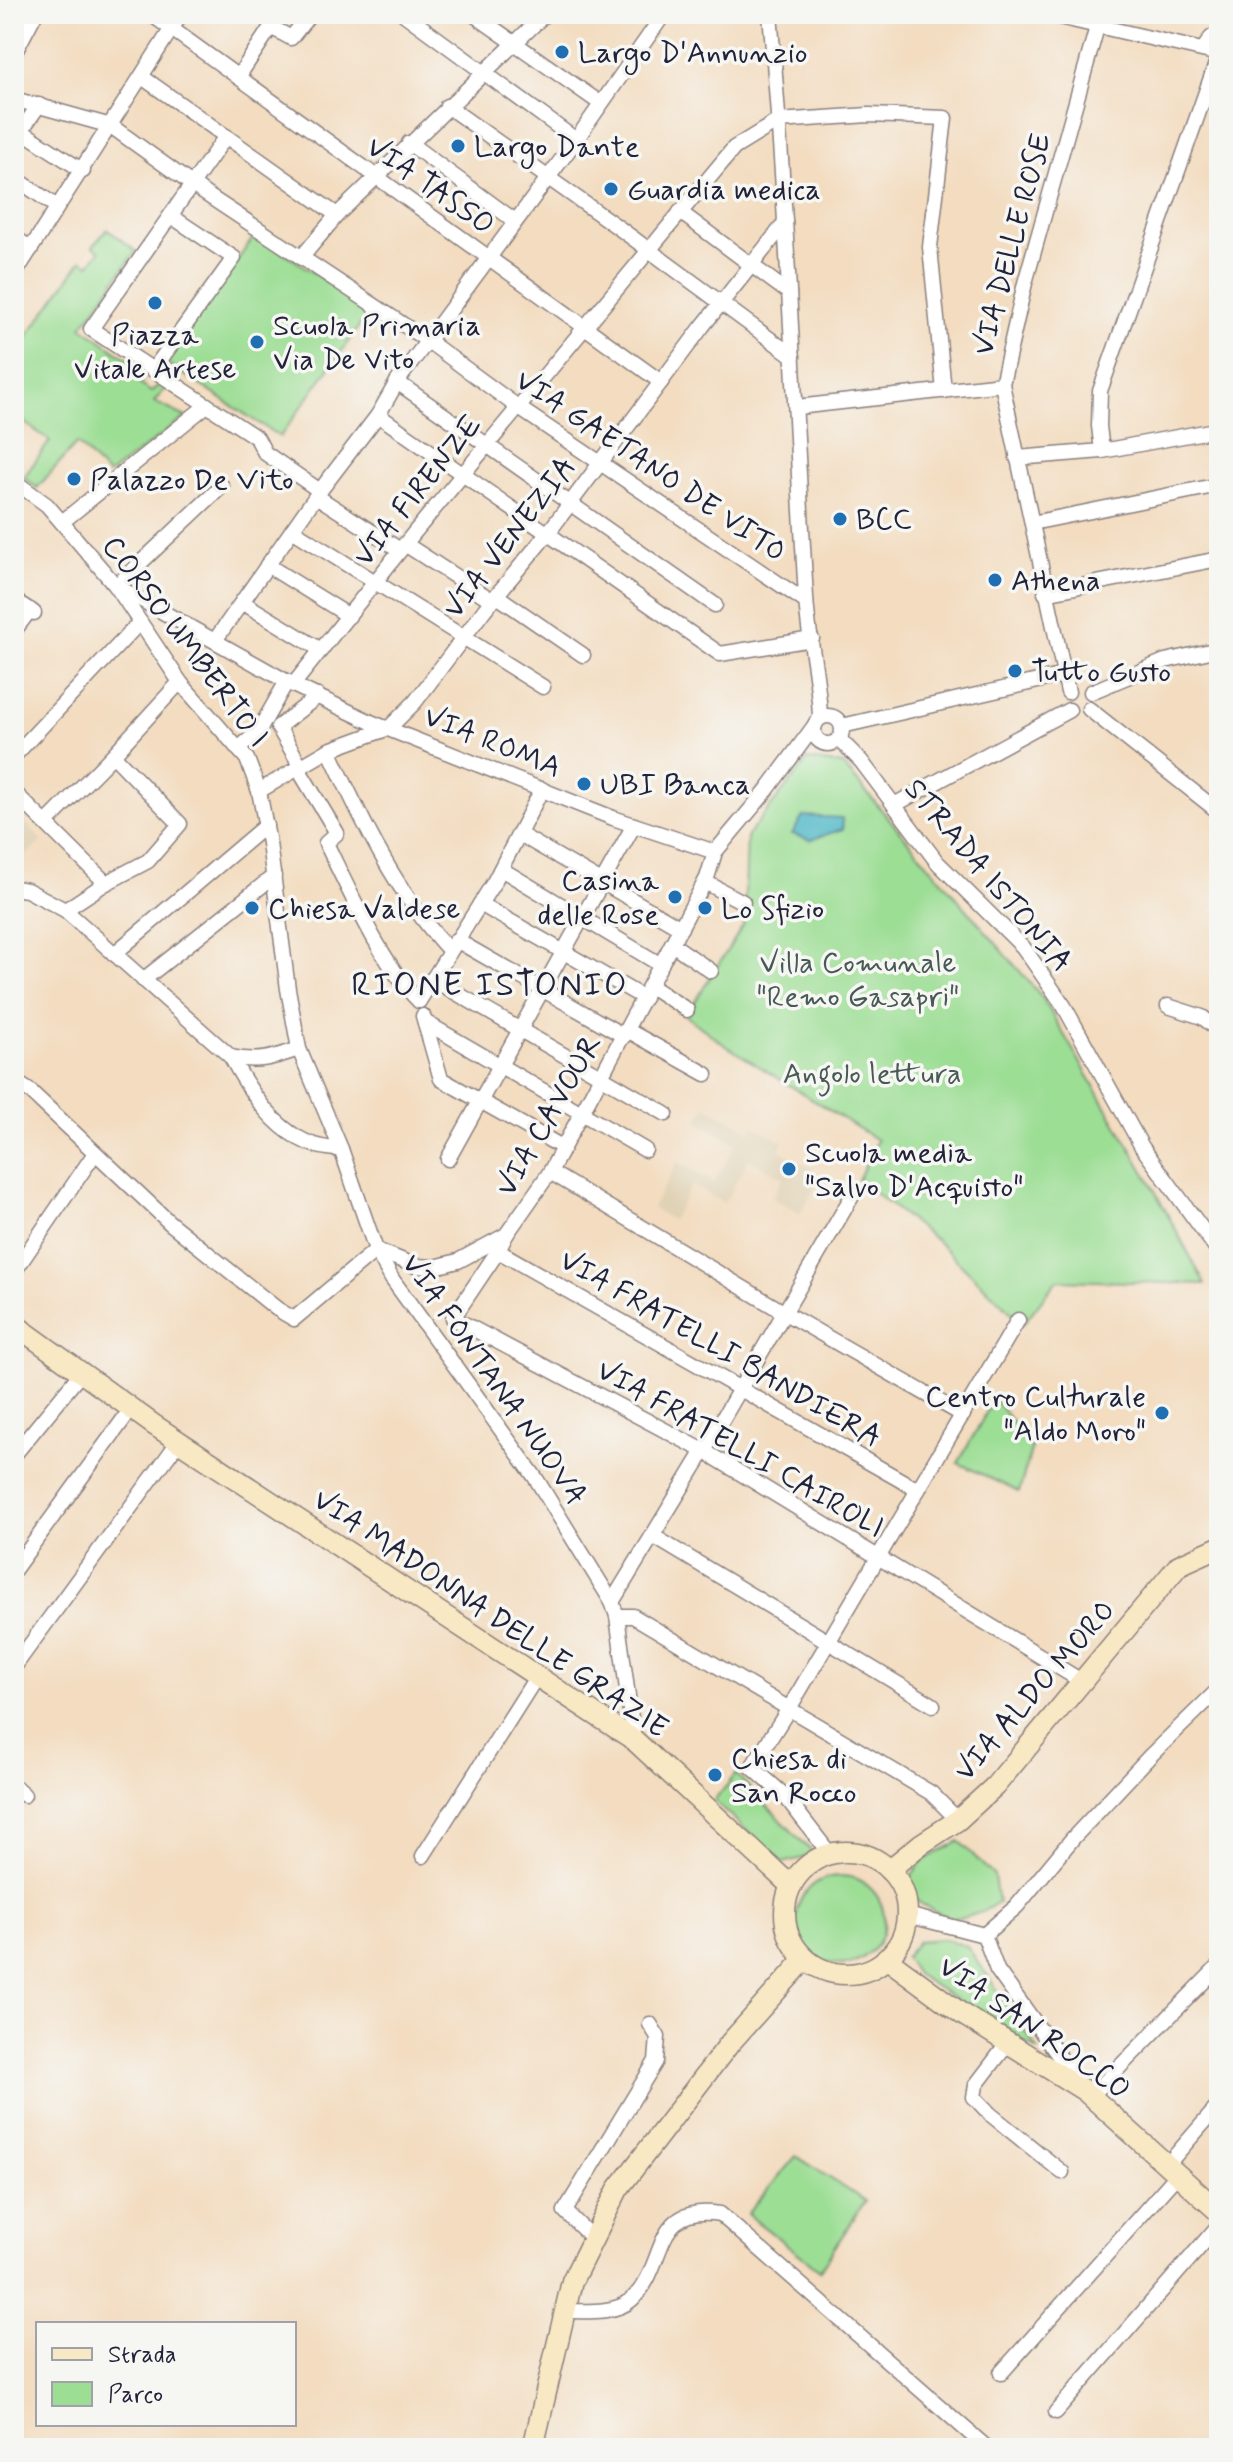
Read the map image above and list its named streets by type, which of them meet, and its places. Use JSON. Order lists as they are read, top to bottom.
{
  "streets": {
    "main road": ["VIA MADONNA DELLE GRAZIE", "VIA ALDO MORO", "VIA SAN ROCCO"],
    "street": [
      "VIA TASSO",
      "VIA DELLE ROSE",
      "VIA GAETANO DE VITO",
      "VIA FIRENZE",
      "VIA VENEZIA",
      "CORSO UMBERTO I",
      "VIA ROMA",
      "STRADA ISTONIA",
      "VIA CAVOUR",
      "VIA FRATELLI BANDIERA",
      "VIA FONTANA NUOVA",
      "VIA FRATELLI CAIROLI"
    ]
  },
  "crossings": [
    ["VIA TASSO", "VIA FIRENZE"],
    ["VIA TASSO", "VIA VENEZIA"],
    ["VIA GAETANO DE VITO", "VIA FIRENZE"],
    ["VIA GAETANO DE VITO", "VIA VENEZIA"],
    ["VIA FIRENZE", "VIA ROMA"],
    ["VIA VENEZIA", "VIA ROMA"],
    ["CORSO UMBERTO I", "VIA ROMA"],
    ["CORSO UMBERTO I", "VIA FONTANA NUOVA"],
    ["VIA ROMA", "VIA CAVOUR"],
    ["VIA CAVOUR", "VIA FONTANA NUOVA"],
    ["VIA CAVOUR", "VIA FRATELLI CAIROLI"],
    ["VIA FRATELLI BANDIERA", "VIA FRATELLI CAIROLI"],
    ["VIA FONTANA NUOVA", "VIA MADONNA DELLE GRAZIE"],
    ["VIA FRATELLI CAIROLI", "VIA ALDO MORO"],
    ["VIA MADONNA DELLE GRAZIE", "VIA ALDO MORO"],
    ["VIA MADONNA DELLE GRAZIE", "VIA SAN ROCCO"],
    ["VIA ALDO MORO", "VIA SAN ROCCO"]
  ],
  "districts": ["RIONE ISTONIO"],
  "parks": ["Villa Comunale \"Remo Gasapri\"", "Angolo lettura"],
  "places": [
    "Largo D'Annunzio",
    "Largo Dante",
    "Guardia medica",
    "Piazza Vitale Artese",
    "Scuola Primaria Via De Vito",
    "Palazzo De Vito",
    "BCC",
    "Athena",
    "Tutto Gusto",
    "UBI Banca",
    "Casina delle Rose",
    "Chiesa Valdese",
    "Lo Sfizio",
    "Scuola media \"Salvo D'Acquisto\"",
    "Centro Culturale \"Aldo Moro\"",
    "Chiesa di San Rocco"
  ],
  "legend": ["Strada", "Parco"]
}
